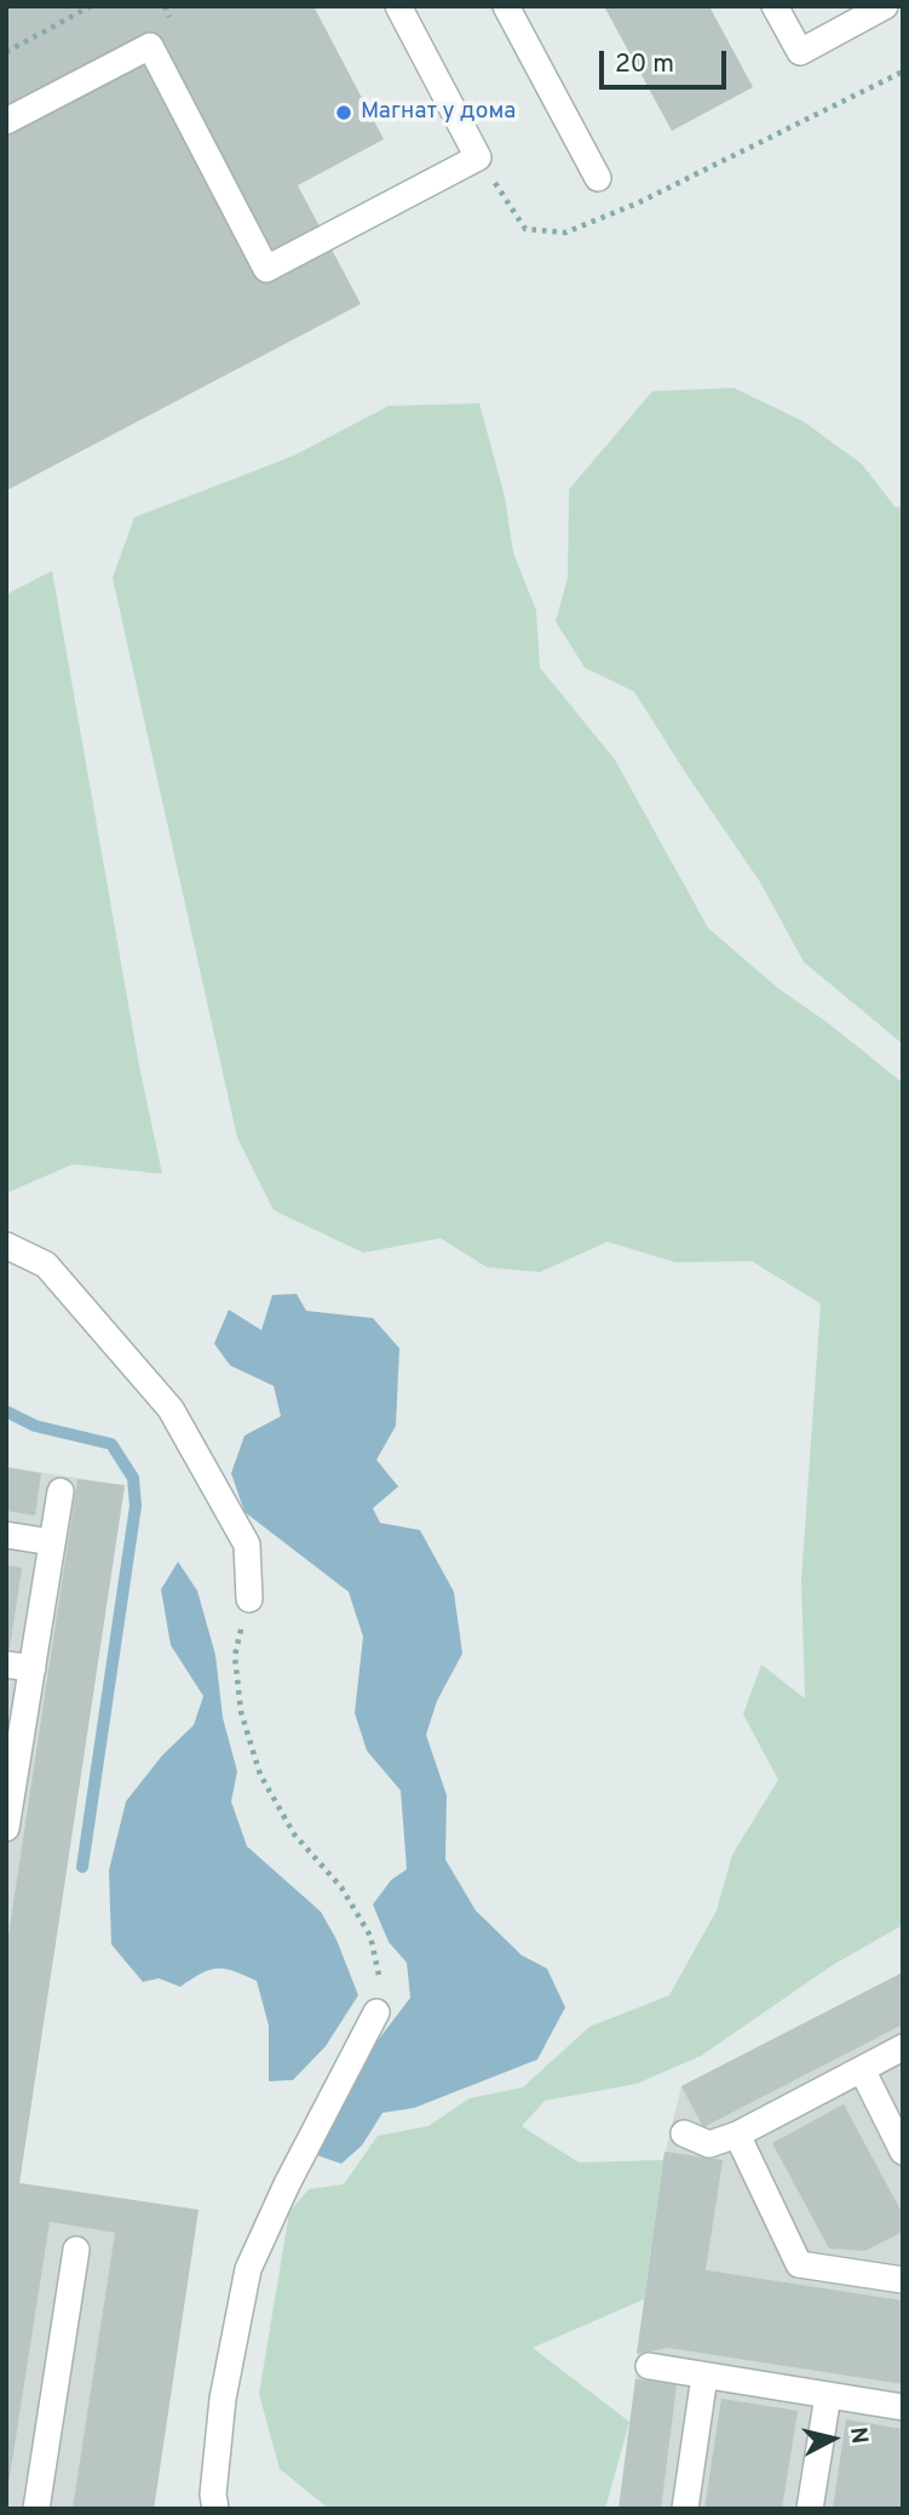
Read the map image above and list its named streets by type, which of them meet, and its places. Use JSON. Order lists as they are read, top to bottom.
{
  "places": ["Магнат у дома"],
  "scale_bar": "20 m",
  "north": "right"
}
